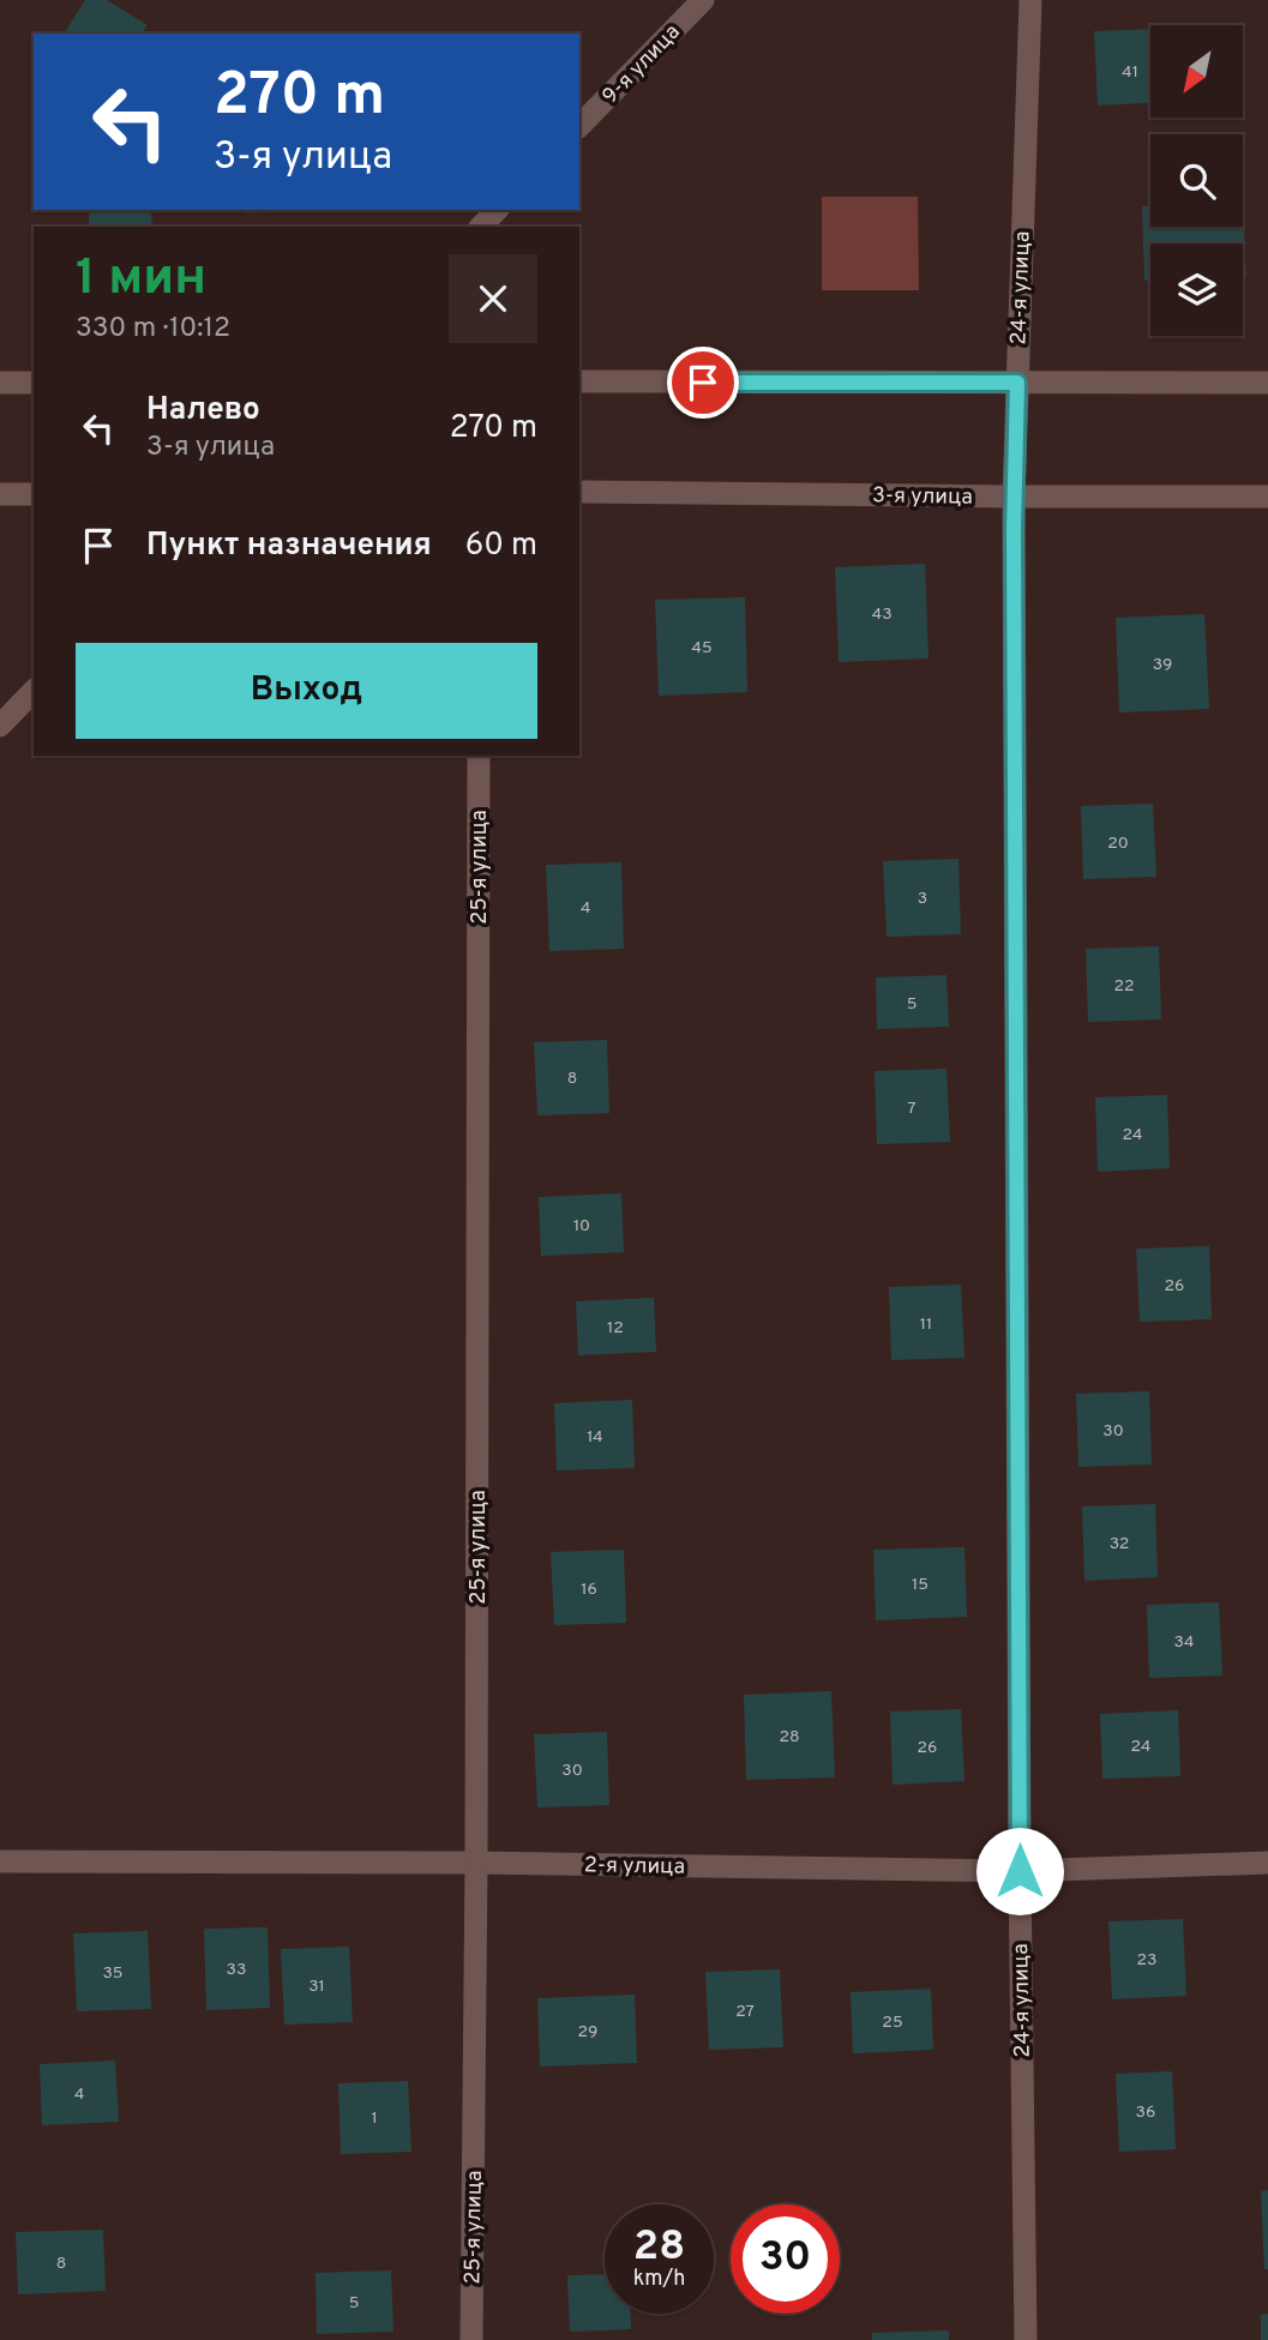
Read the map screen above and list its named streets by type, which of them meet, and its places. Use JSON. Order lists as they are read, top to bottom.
{
  "streets": {
    "street": [
      "9-я улица",
      "24-я улица",
      "3-я улица",
      "25-я улица",
      "2-я улица"
    ]
  },
  "crossings": [
    ["24-я улица", "3-я улица"],
    ["24-я улица", "2-я улица"],
    ["25-я улица", "2-я улица"]
  ],
  "house_numbers": [
    "41",
    "43",
    "45",
    "39",
    "20",
    "3",
    "4",
    "22",
    "5",
    "8",
    "7",
    "24",
    "10",
    "26",
    "11",
    "12",
    "30",
    "14",
    "32",
    "15",
    "16",
    "34",
    "28",
    "24",
    "26",
    "30",
    "23",
    "33",
    "35",
    "31",
    "27",
    "25",
    "29",
    "4",
    "36",
    "1",
    "8",
    "5"
  ],
  "north": "bottom left",
  "page": {
    "turn": ["270 m", "3-я улица"],
    "heading": ["1 мин", "330 m · 10:12"],
    "list": [
      {
        "name": "Налево",
        "note": "3-я улица",
        "value": "270 m"
      },
      {
        "name": "Пункт назначения",
        "value": "60 m"
      }
    ],
    "buttons": "Выход",
    "speed": "28 km/h",
    "limit": "30"
  }
}
